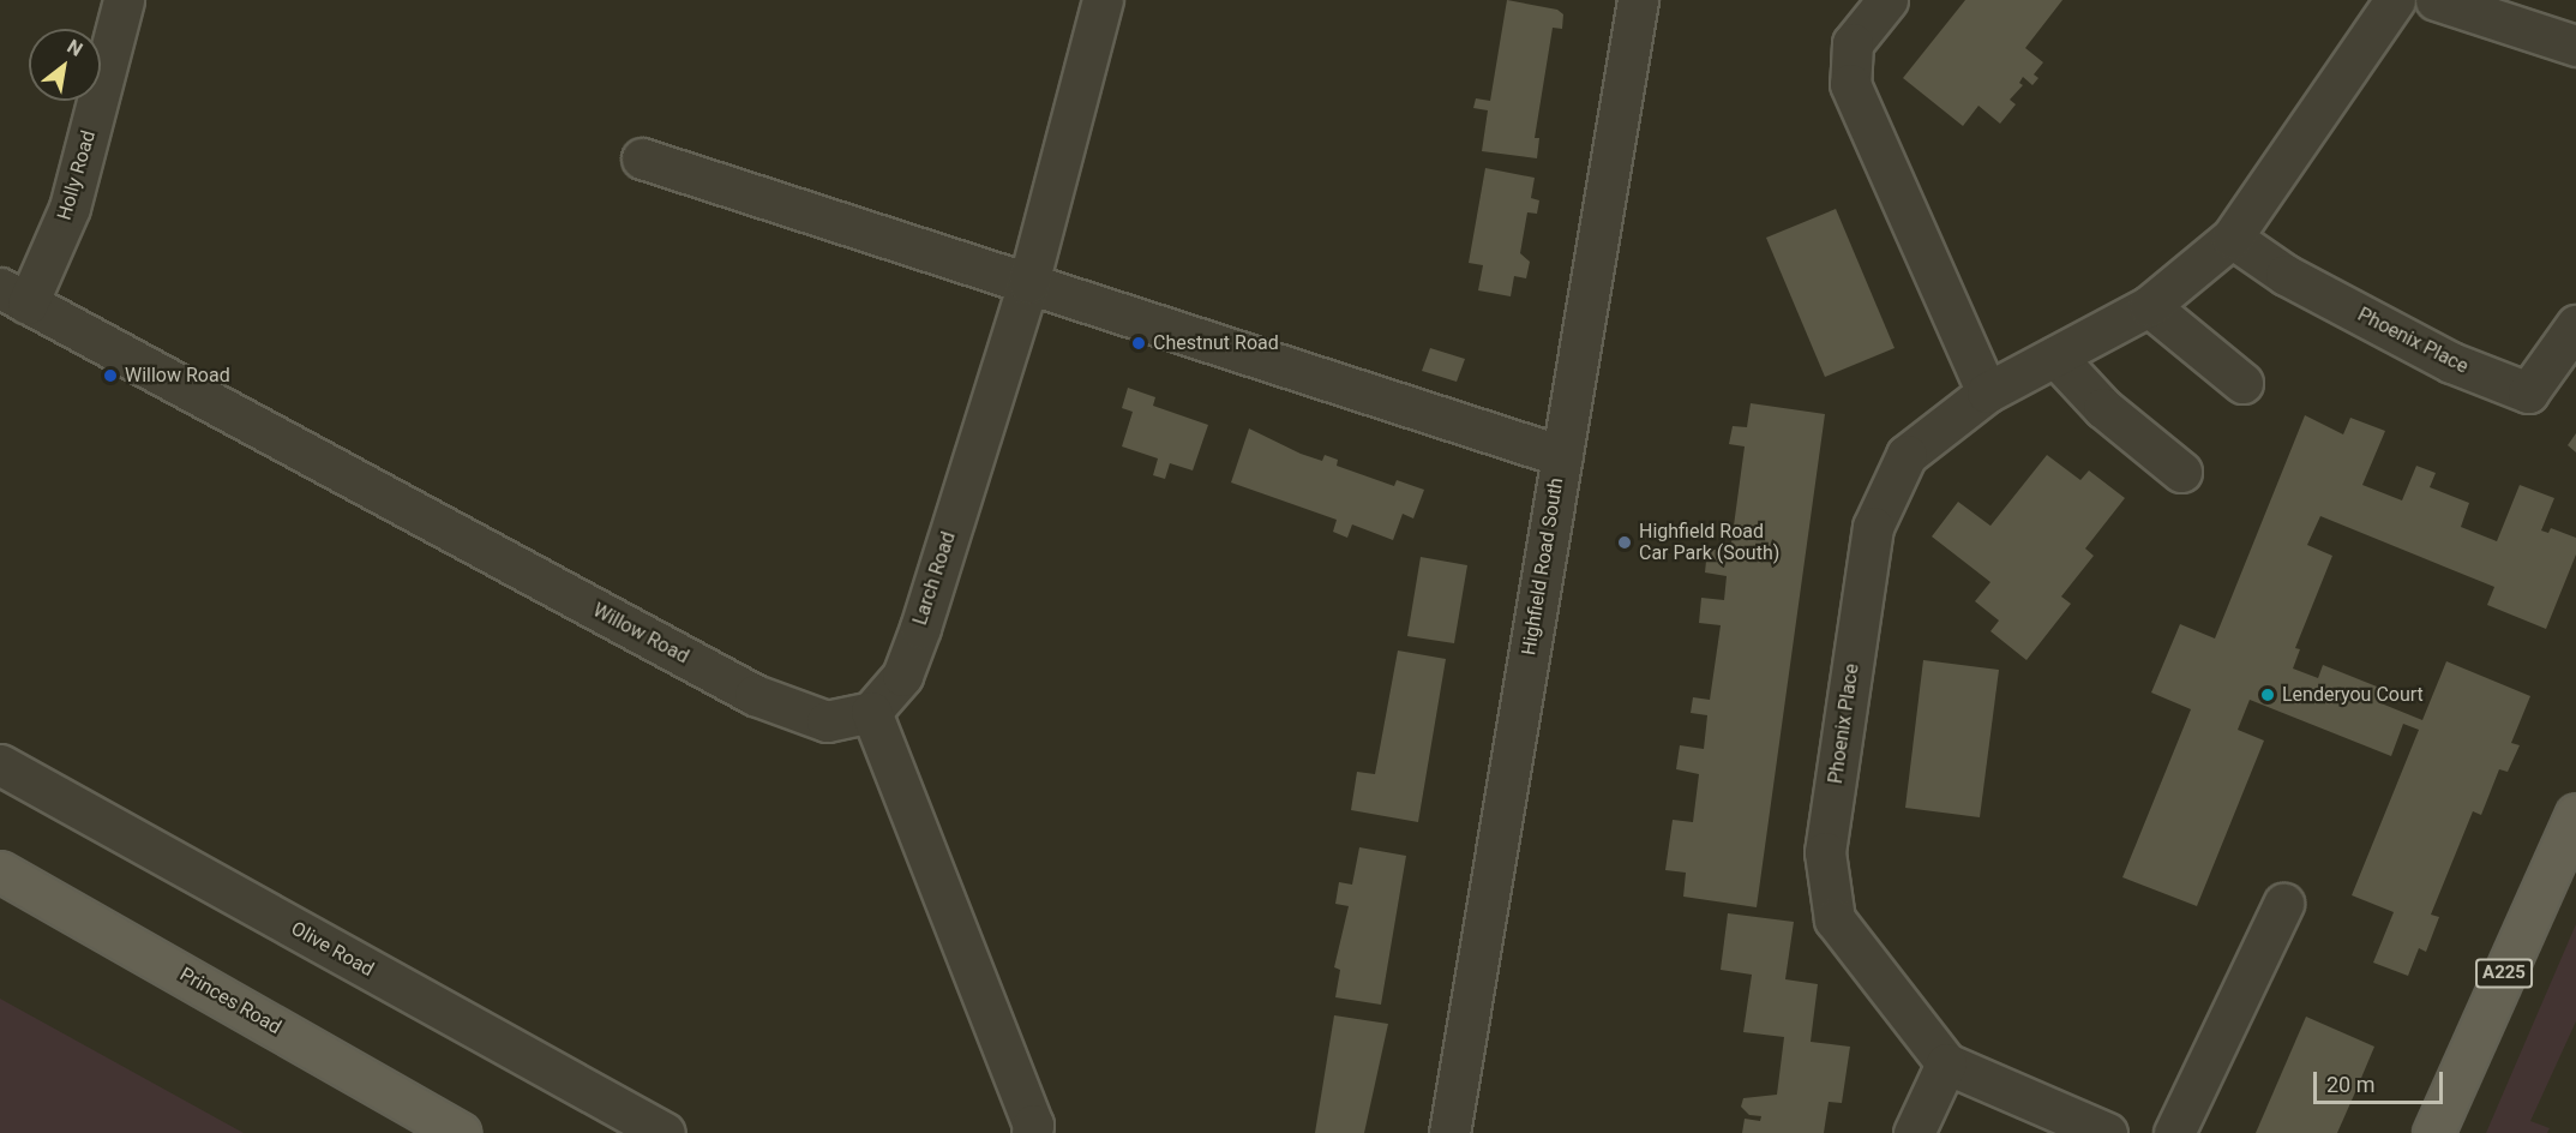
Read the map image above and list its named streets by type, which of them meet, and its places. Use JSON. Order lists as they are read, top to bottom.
{
  "streets": {
    "main road": ["A225", "Princes Road"],
    "street": [
      "Holly Road",
      "Phoenix Place",
      "Highfield Road South",
      "Larch Road",
      "Willow Road",
      "Olive Road"
    ]
  },
  "crossings": [
    ["Holly Road", "Willow Road"],
    ["Larch Road", "Willow Road"]
  ],
  "places": [
    "Chestnut Road",
    "Willow Road",
    "Highfield Road Car Park (South)",
    "Lenderyou Court"
  ],
  "scale_bar": "20 m",
  "north": "top right"
}
